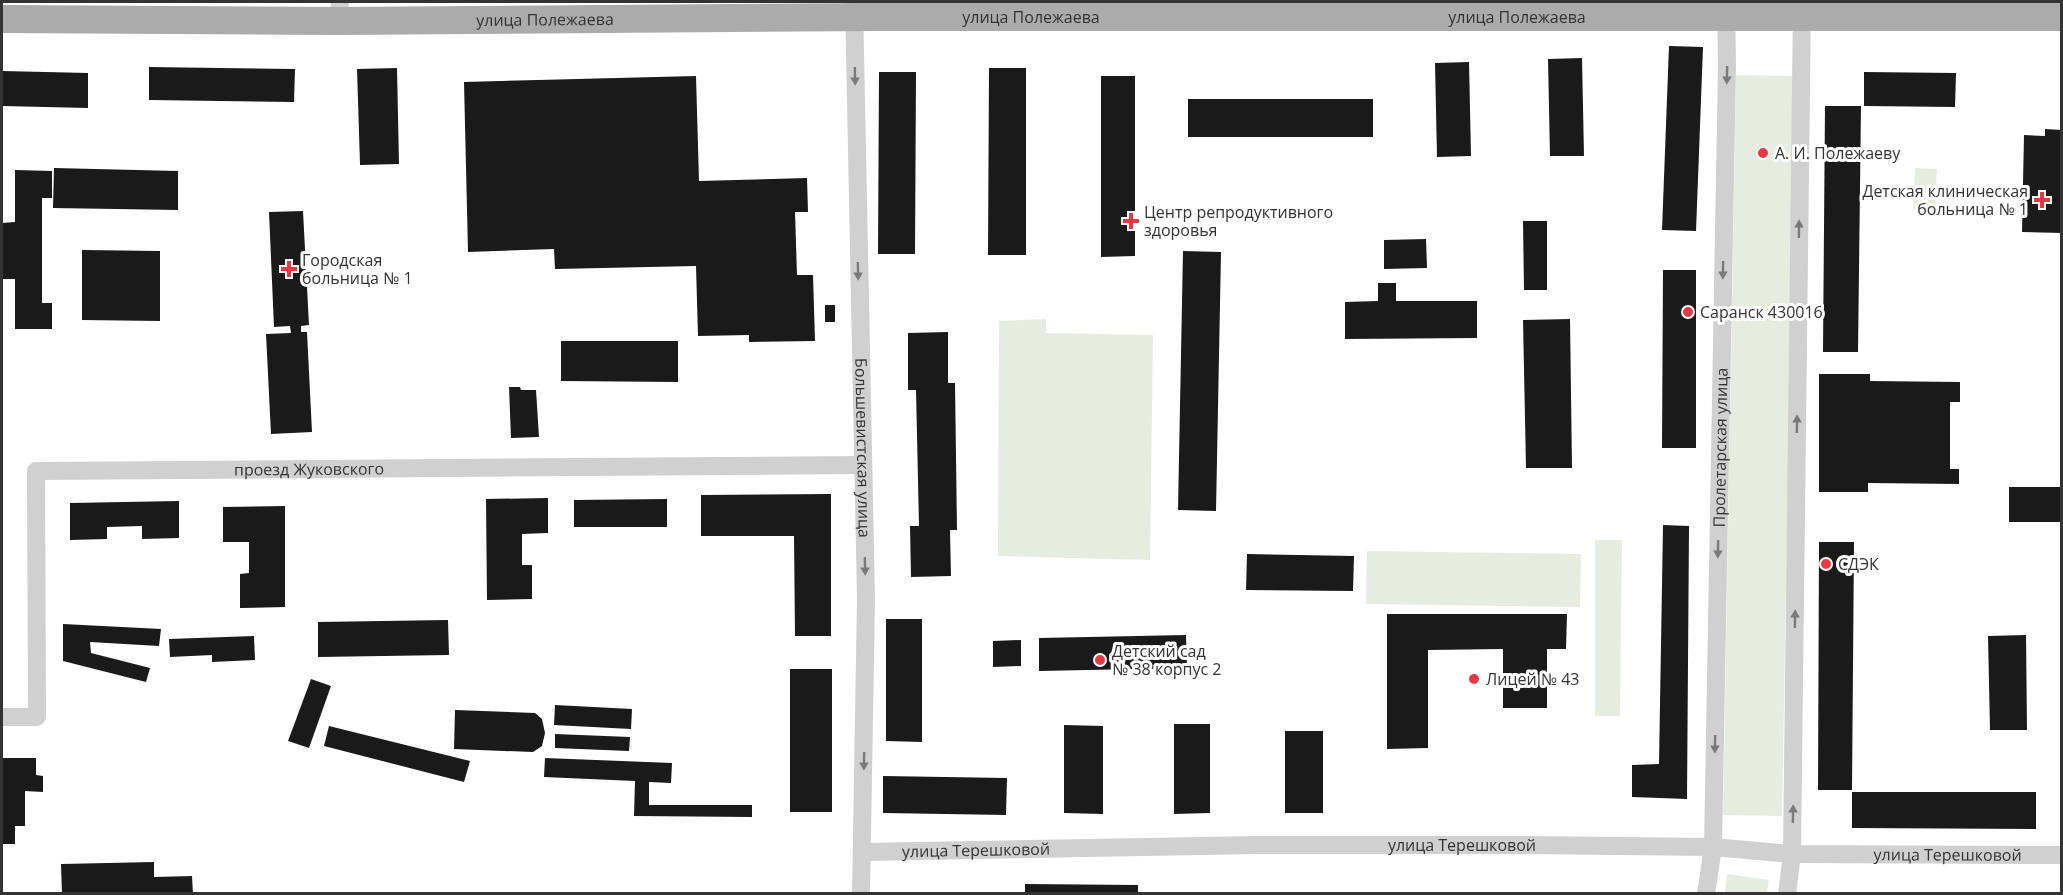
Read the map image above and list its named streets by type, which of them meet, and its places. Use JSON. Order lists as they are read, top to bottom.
{
  "streets": {
    "main road": ["улица Полежаева"],
    "street": [
      "Большевистская улица",
      "Пролетарская улица",
      "проезд Жуковского",
      "улица Терешковой"
    ]
  },
  "crossings": [
    ["улица Полежаева", "Большевистская улица"],
    ["улица Полежаева", "Пролетарская улица"],
    ["Большевистская улица", "проезд Жуковского"],
    ["Большевистская улица", "улица Терешковой"],
    ["Пролетарская улица", "улица Терешковой"]
  ],
  "one_way": ["Большевистская улица"],
  "places": {
    "other": [
      "А. И. Полежаеву",
      "Саранск 430016",
      "СДЭК",
      "Детский сад № 38 корпус 2",
      "Лицей № 43"
    ],
    "health": ["Детская клиническая больница № 1", "Центр репродуктивного здоровья", "Городская больница № 1"]
  }
}
